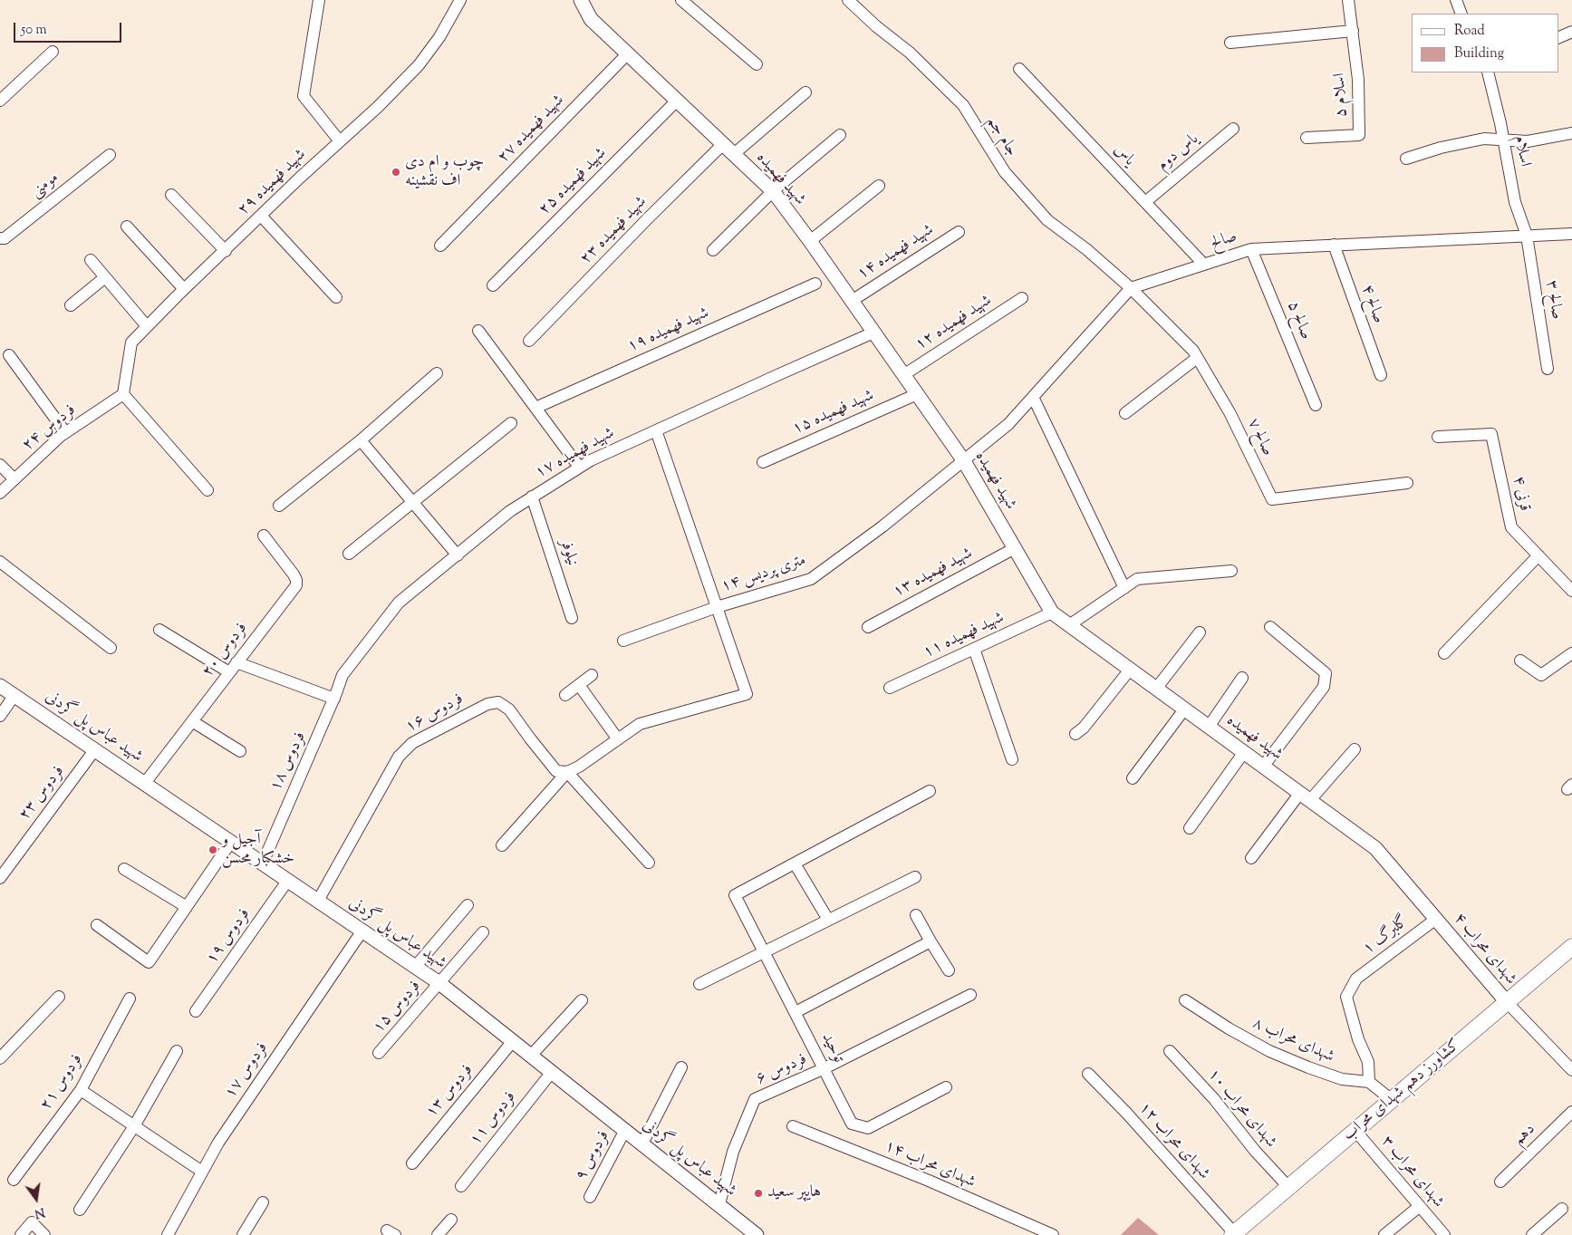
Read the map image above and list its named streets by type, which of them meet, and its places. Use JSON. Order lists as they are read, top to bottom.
{
  "streets": {
    "main road": ["کشاورز دهم شهدای محراب"],
    "street": [
      "اسلام ۵",
      "شهید فهمیده ۲۷",
      "جام جم",
      "اسلام",
      "یاس دوم",
      "یاس",
      "شهید فهمیده",
      "شهید فهمیده ۲۵",
      "شهید فهمیده ۲۹",
      "مومنی",
      "شهید فهمیده ۲۳",
      "صالح",
      "شهید فهمیده ۱۴",
      "صالح ۳",
      "صالح ۴",
      "صالح ۵",
      "شهید فهمیده ۱۲",
      "شهید فهمیده ۱۹",
      "شهید فهمیده ۱۵",
      "فردوس ۲۴",
      "صالح ۷",
      "شهید فهمیده ۱۷",
      "قرنی ۴",
      "نیلوفر",
      "شهید فهمیده ۱۳",
      "۱۴ متری پردیس",
      "شهید فهمیده ۱۱",
      "فردوس ۲۰",
      "فردوس ۱۶",
      "شهید عباس پل گردنی",
      "فردوس ۱۸",
      "فردوس ۲۳",
      "گلبرگ ۱",
      "فردوس ۱۹",
      "شهدای محراب ۴",
      "فردوس ۱۵",
      "شهدای محراب ۸",
      "توحید",
      "فردوس ۶",
      "فردوس ۱۷",
      "فردوس ۲۱",
      "فردوس ۱۳",
      "شهدای محراب ۱۰",
      "فردوس ۱۱",
      "دهم",
      "شهدای محراب ۱۲",
      "فردوس ۹",
      "شهدای محراب ۱۴",
      "شهدای محراب ۳"
    ]
  },
  "crossings": [
    ["شهید فهمیده ۲۷", "شهید فهمیده"],
    ["جام جم", "صالح"],
    ["جام جم", "صالح ۷"],
    ["اسلام", "صالح"],
    ["اسلام", "صالح ۳"],
    ["یاس دوم", "یاس"],
    ["یاس", "صالح"],
    ["شهید فهمیده", "شهید فهمیده ۲۵"],
    ["شهید فهمیده", "شهید فهمیده ۲۳"],
    ["شهید فهمیده", "شهید فهمیده ۱۴"],
    ["شهید فهمیده", "شهید فهمیده ۱۲"],
    ["شهید فهمیده", "شهید فهمیده ۱۵"],
    ["شهید فهمیده", "شهید فهمیده ۱۷"],
    ["شهید فهمیده", "شهید فهمیده ۱۳"],
    ["شهید فهمیده", "۱۴ متری پردیس"],
    ["شهید فهمیده", "شهید فهمیده ۱۱"],
    ["شهید فهمیده", "گلبرگ ۱"],
    ["شهید فهمیده", "شهدای محراب ۴"],
    ["شهید فهمیده ۲۹", "فردوس ۲۴"],
    ["صالح", "صالح ۳"],
    ["صالح", "صالح ۴"],
    ["صالح", "صالح ۵"],
    ["صالح", "صالح ۷"],
    ["شهید فهمیده ۱۷", "نیلوفر"],
    ["شهید فهمیده ۱۷", "فردوس ۱۸"],
    ["فردوس ۲۰", "شهید عباس پل گردنی"],
    ["فردوس ۱۶", "شهید عباس پل گردنی"],
    ["شهید عباس پل گردنی", "فردوس ۱۸"],
    ["شهید عباس پل گردنی", "فردوس ۲۳"],
    ["شهید عباس پل گردنی", "فردوس ۱۹"],
    ["شهید عباس پل گردنی", "فردوس ۱۵"],
    ["شهید عباس پل گردنی", "فردوس ۶"],
    ["شهید عباس پل گردنی", "فردوس ۱۷"],
    ["شهید عباس پل گردنی", "فردوس ۱۳"],
    ["شهید عباس پل گردنی", "فردوس ۱۱"],
    ["شهید عباس پل گردنی", "فردوس ۹"],
    ["گلبرگ ۱", "شهدای محراب ۴"],
    ["گلبرگ ۱", "شهدای محراب ۸"],
    ["شهدای محراب ۴", "کشاورز دهم شهدای محراب"],
    ["توحید", "فردوس ۶"],
    ["کشاورز دهم شهدای محراب", "شهدای محراب ۱۰"],
    ["کشاورز دهم شهدای محراب", "شهدای محراب ۱۲"],
    ["کشاورز دهم شهدای محراب", "شهدای محراب ۳"]
  ],
  "places": ["چوب و ام دی اف نقشینه", "آجیل و خشکبار محسن", "هایپر سعید"],
  "legend": ["Road", "Building"],
  "scale_bar": "50 m",
  "north": "bottom"
}
